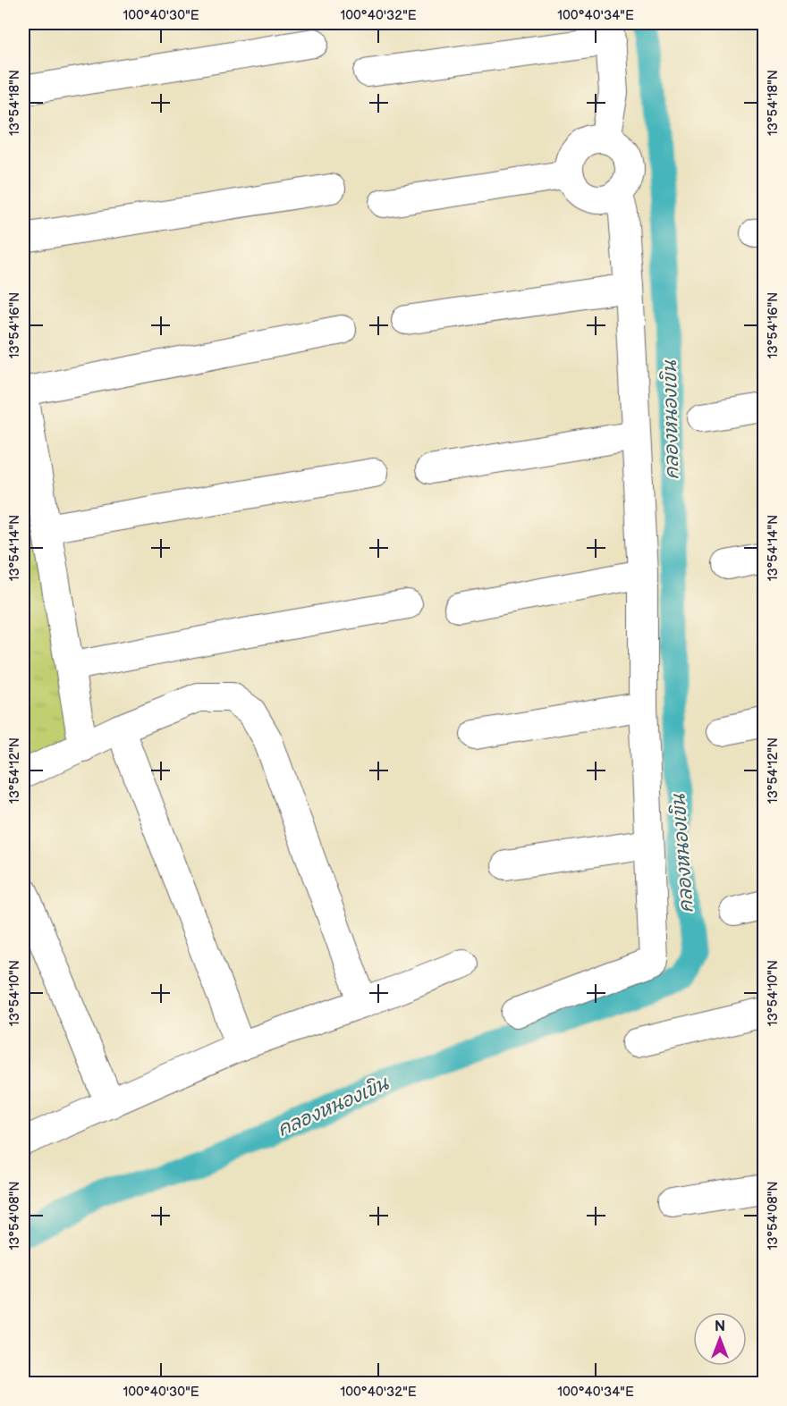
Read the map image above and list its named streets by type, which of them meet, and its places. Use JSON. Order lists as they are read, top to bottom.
{
  "water": ["คลองหนองเขิน"],
  "north": "top",
  "coordinates": [
    "100°40'30\"E",
    "100°40'32\"E",
    "100°40'34\"E",
    "13°54'18\"N",
    "13°54'16\"N",
    "13°54'14\"N",
    "13°54'12\"N",
    "13°54'10\"N",
    "13°54'08\"N"
  ]
}
